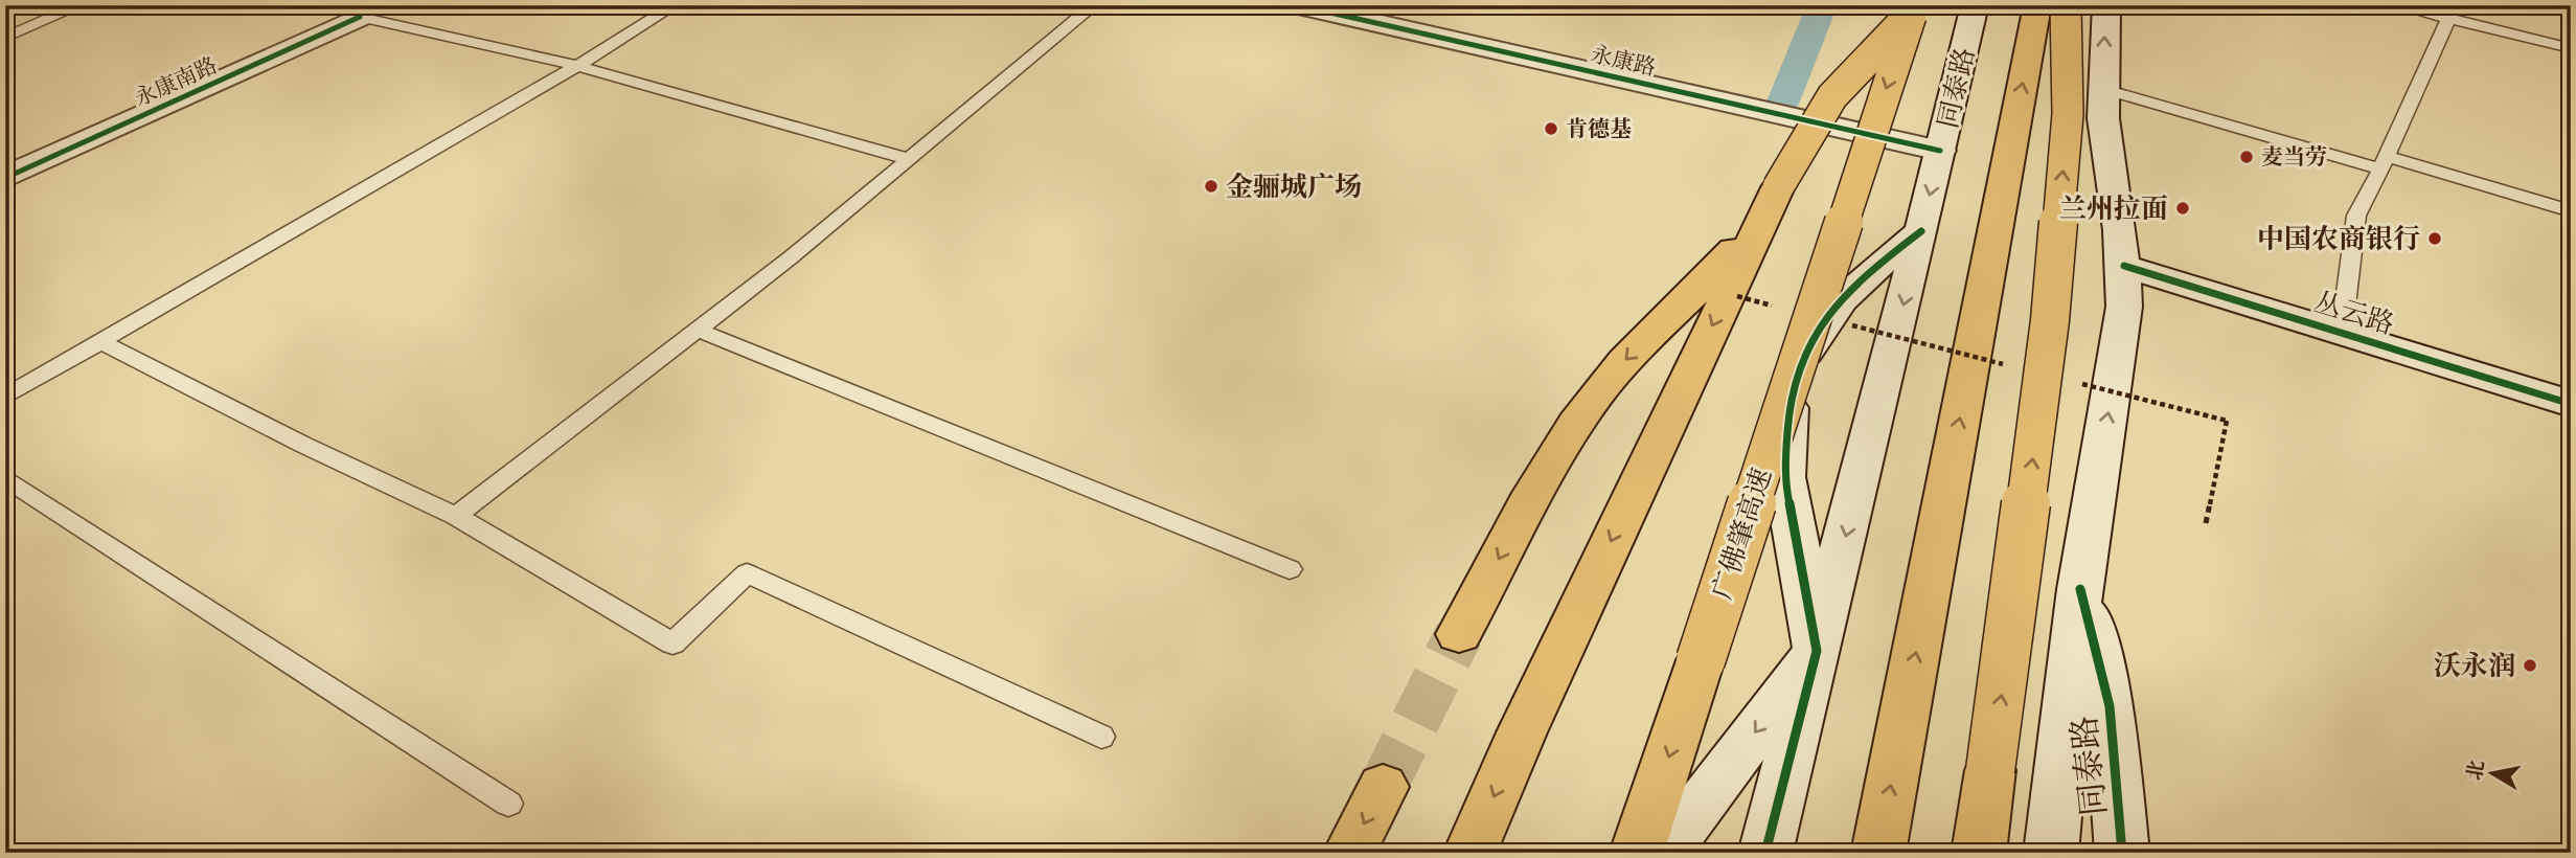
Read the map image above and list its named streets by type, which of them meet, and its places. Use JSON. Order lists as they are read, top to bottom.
{
  "streets": {
    "highway": ["广佛肇高速"],
    "main road": [
      "永康路",
      "永康南路",
      "同泰路",
      "丛云路"
    ]
  },
  "crossings": [
    ["永康路", "同泰路"],
    ["同泰路", "丛云路"]
  ],
  "places": [
    "肯德基",
    "麦当劳",
    "金骊城广场",
    "兰州拉面",
    "中国农商银行",
    "沃永润"
  ],
  "north": "left"
}
